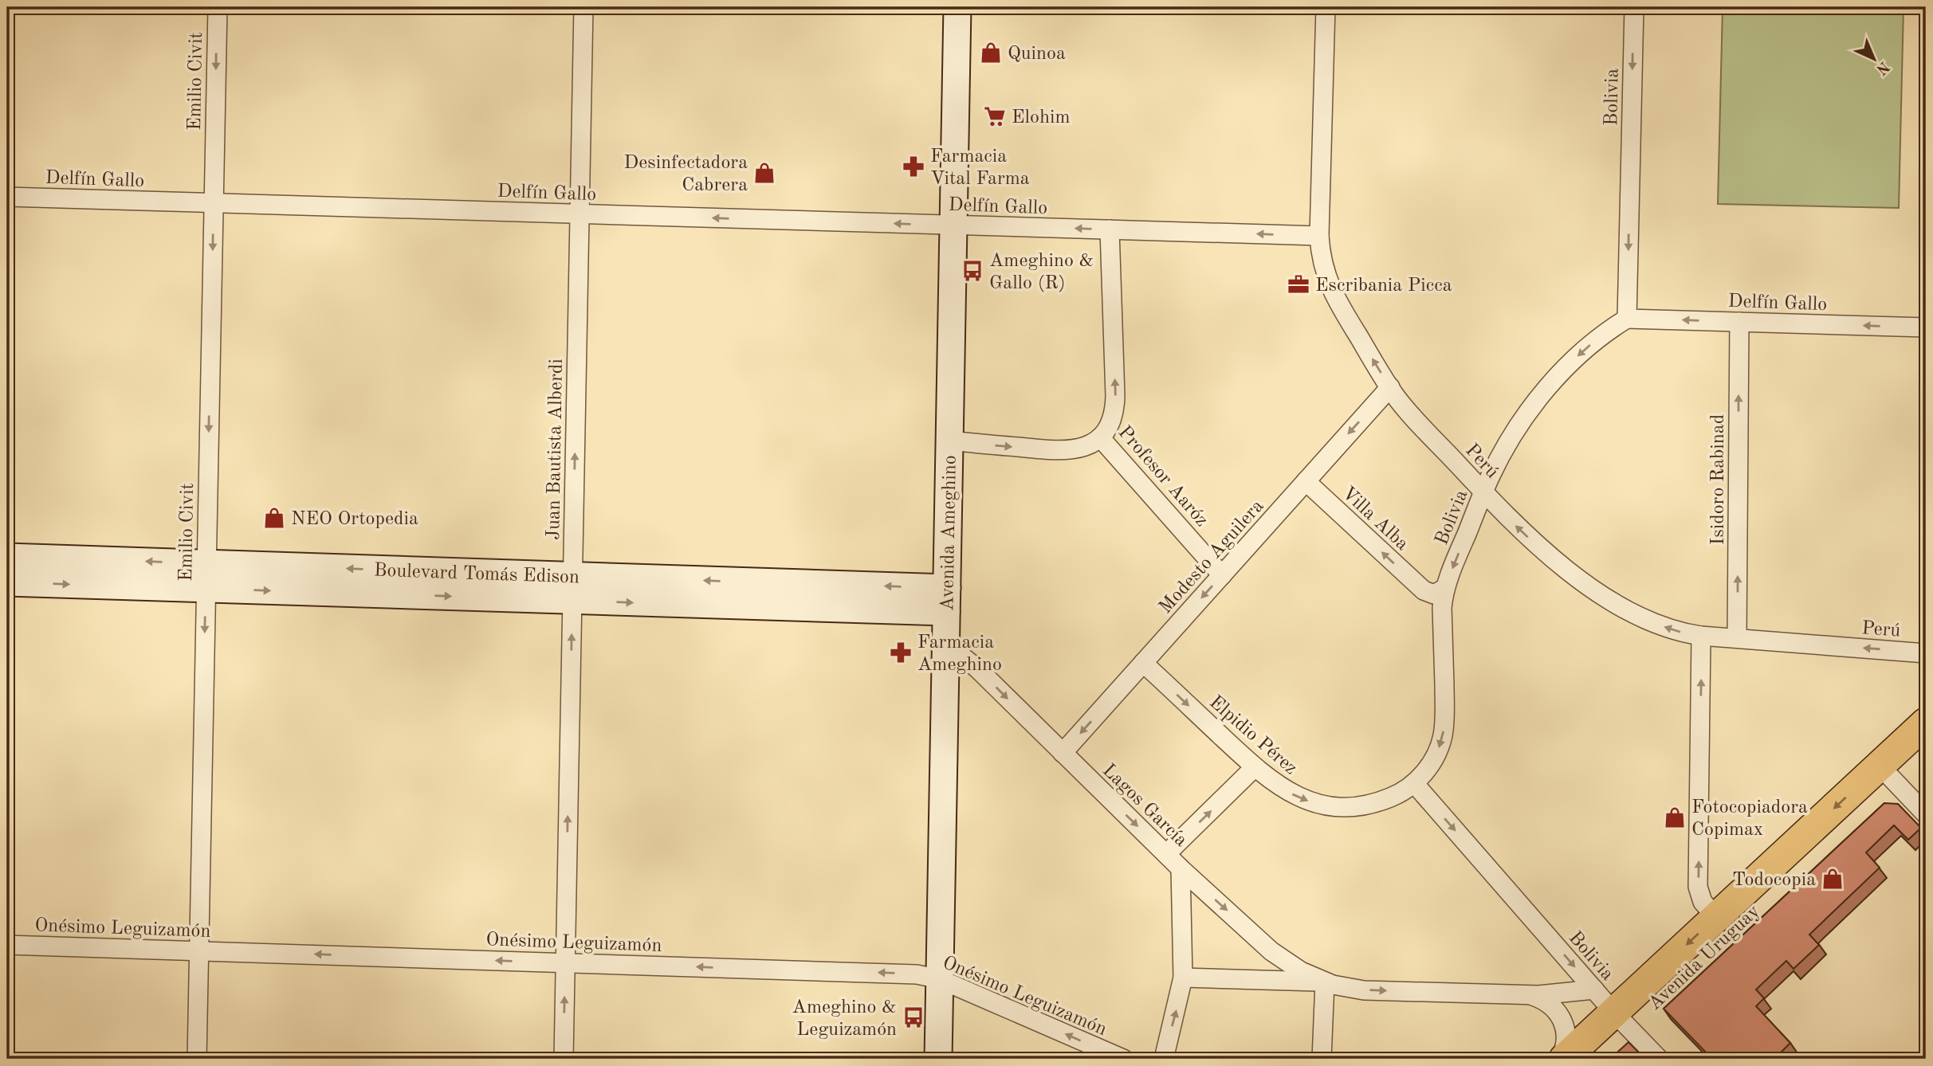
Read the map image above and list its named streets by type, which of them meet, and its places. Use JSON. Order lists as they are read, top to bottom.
{
  "streets": {
    "main road": ["Avenida Ameghino", "Boulevard Tomás Edison", "Avenida Uruguay"],
    "street": [
      "Emilio Civit",
      "Bolivia",
      "Delfín Gallo",
      "Juan Bautista Alberdi",
      "Perú",
      "Profesor Aaróz",
      "Isidoro Rabinad",
      "Villa Alba",
      "Modesto Aguilera",
      "Elpidio Pérez",
      "Lagos García",
      "Onésimo Leguizamón"
    ]
  },
  "crossings": [
    ["Emilio Civit", "Delfín Gallo"],
    ["Emilio Civit", "Boulevard Tomás Edison"],
    ["Emilio Civit", "Onésimo Leguizamón"],
    ["Bolivia", "Delfín Gallo"],
    ["Bolivia", "Perú"],
    ["Bolivia", "Villa Alba"],
    ["Bolivia", "Elpidio Pérez"],
    ["Bolivia", "Lagos García"],
    ["Bolivia", "Avenida Uruguay"],
    ["Delfín Gallo", "Juan Bautista Alberdi"],
    ["Delfín Gallo", "Perú"],
    ["Delfín Gallo", "Profesor Aaróz"],
    ["Delfín Gallo", "Isidoro Rabinad"],
    ["Delfín Gallo", "Avenida Ameghino"],
    ["Juan Bautista Alberdi", "Boulevard Tomás Edison"],
    ["Juan Bautista Alberdi", "Onésimo Leguizamón"],
    ["Perú", "Isidoro Rabinad"],
    ["Perú", "Modesto Aguilera"],
    ["Profesor Aaróz", "Modesto Aguilera"],
    ["Villa Alba", "Modesto Aguilera"],
    ["Avenida Ameghino", "Boulevard Tomás Edison"],
    ["Avenida Ameghino", "Lagos García"],
    ["Avenida Ameghino", "Onésimo Leguizamón"],
    ["Modesto Aguilera", "Elpidio Pérez"],
    ["Modesto Aguilera", "Lagos García"]
  ],
  "one_way": [
    "Emilio Civit",
    "Bolivia",
    "Delfín Gallo",
    "Juan Bautista Alberdi",
    "Perú",
    "Profesor Aaróz",
    "Isidoro Rabinad",
    "Villa Alba",
    "Elpidio Pérez",
    "Lagos García",
    "Onésimo Leguizamón"
  ],
  "places": {
    "shop": [
      "Quinoa",
      "Desinfectadora Cabrera",
      "NEO Ortopedia",
      "Fotocopiadora Copimax",
      "Todocopia"
    ],
    "supermarket": ["Elohim"],
    "pharmacy": ["Farmacia Vital Farma", "Farmacia Ameghino"],
    "bus stop": ["Ameghino & Gallo (R)", "Ameghino & Leguizamón"],
    "office": ["Escribania Picca"]
  },
  "north": "bottom right"
}
